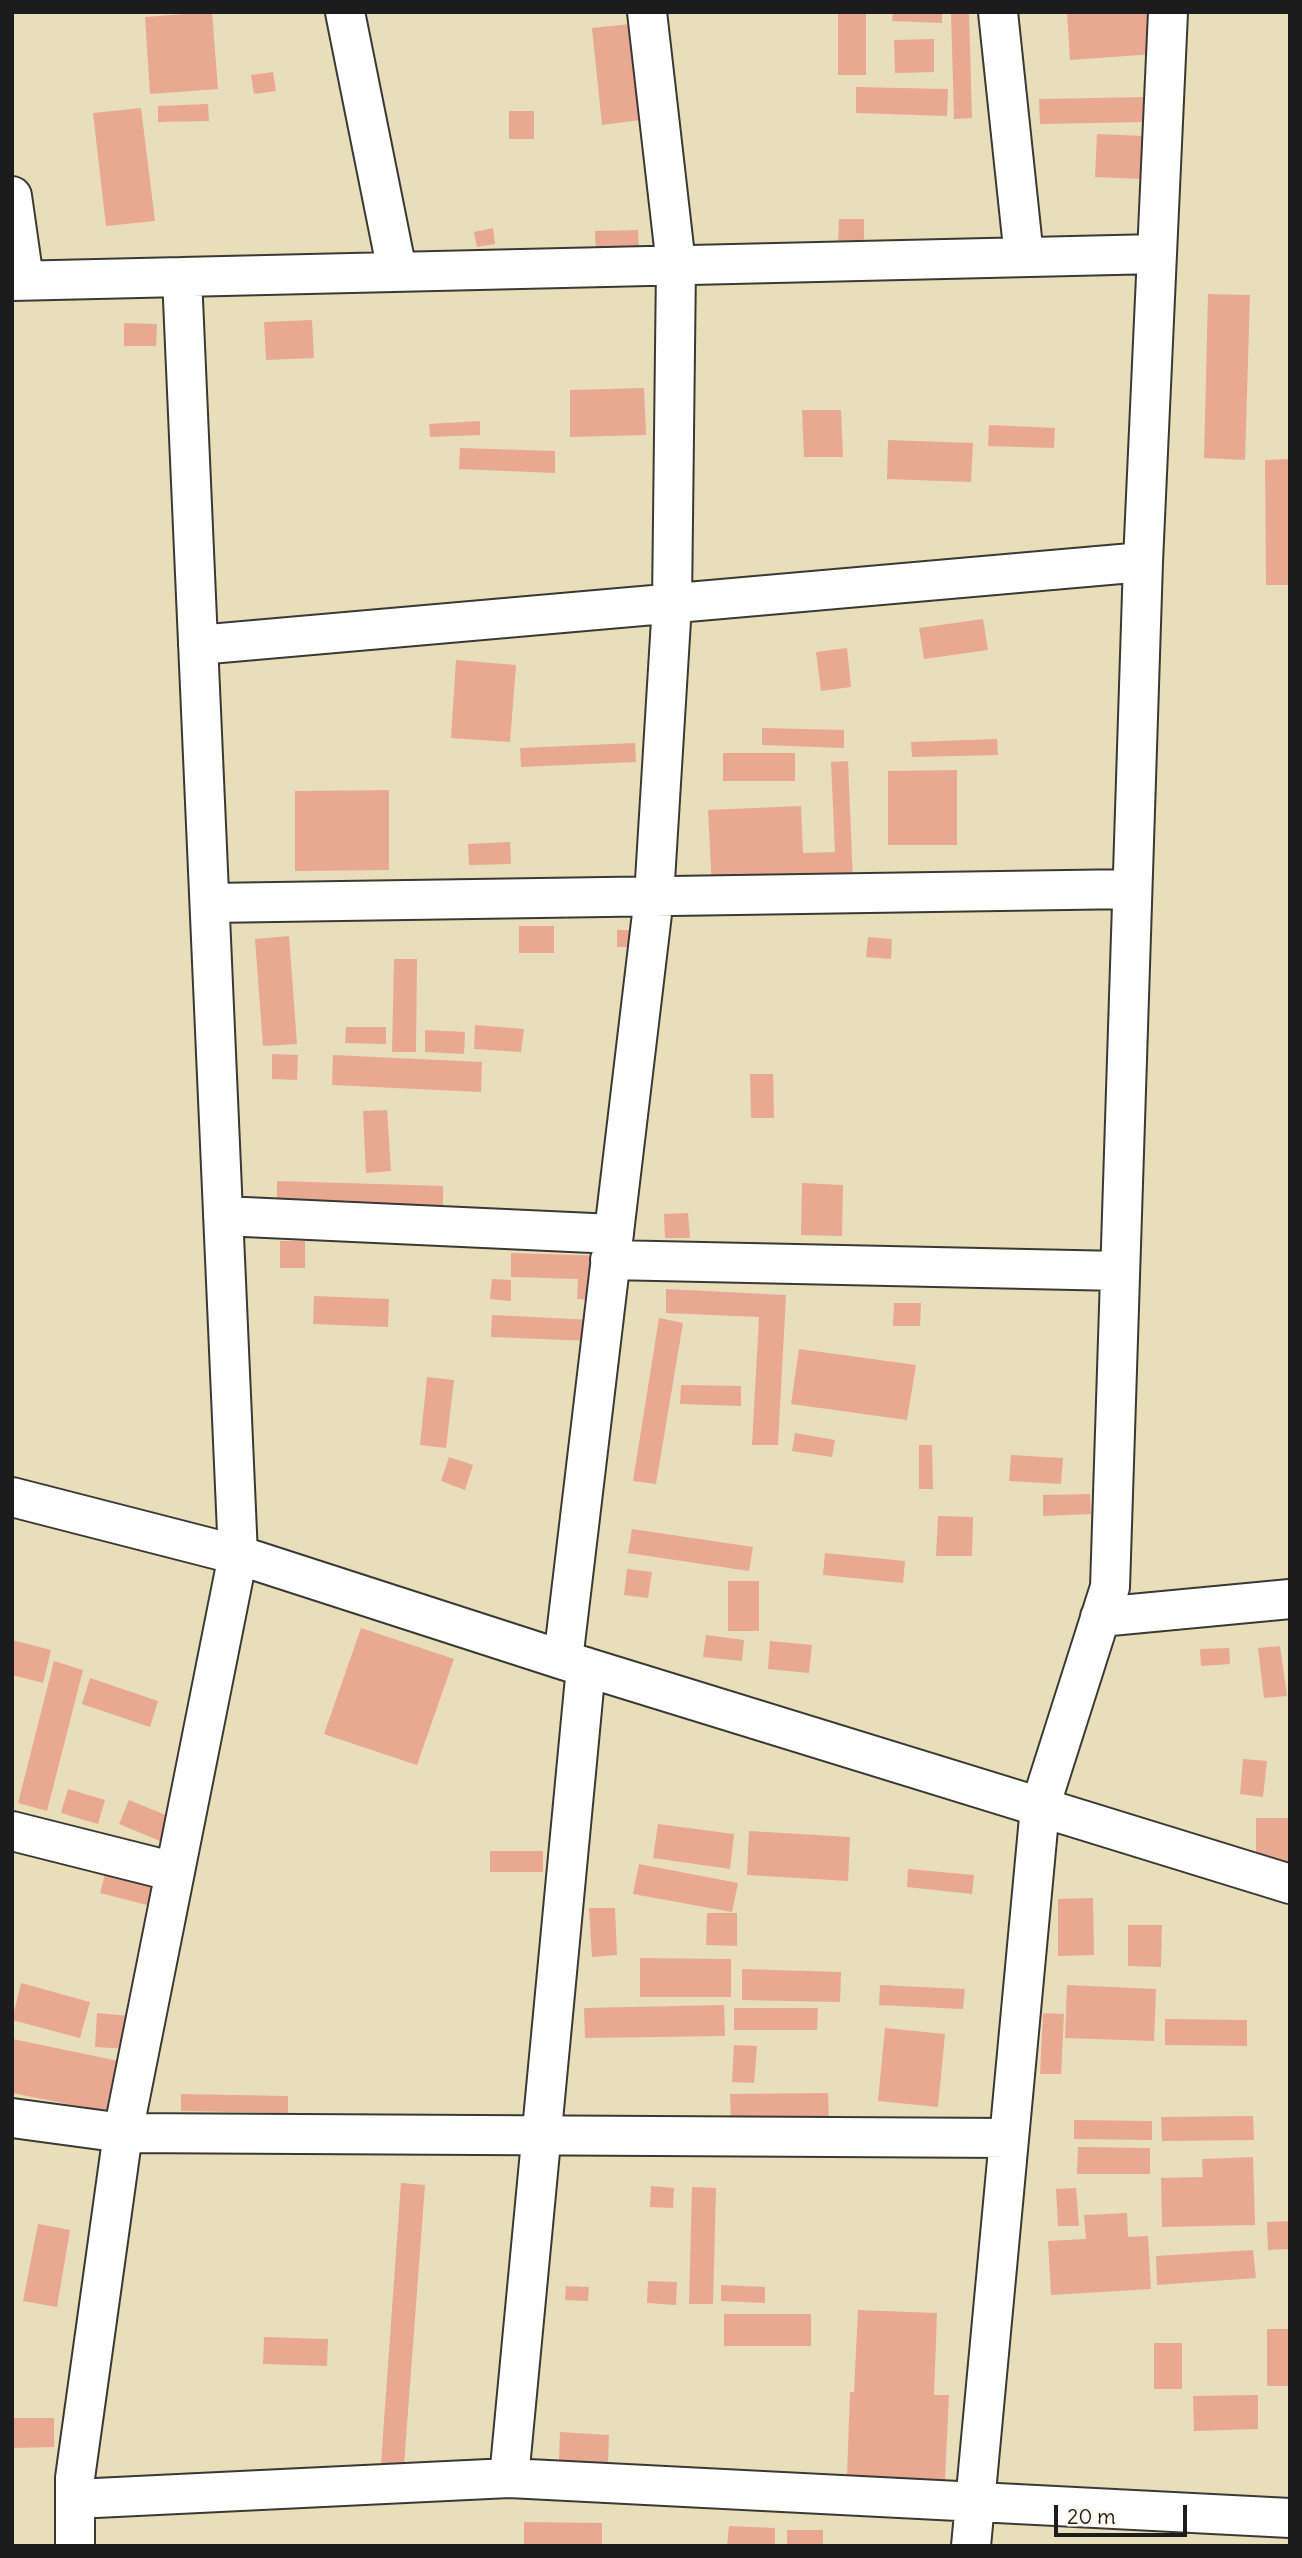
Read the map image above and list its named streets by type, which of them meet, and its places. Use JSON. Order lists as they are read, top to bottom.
{
  "scale_bar": "20 m"
}
